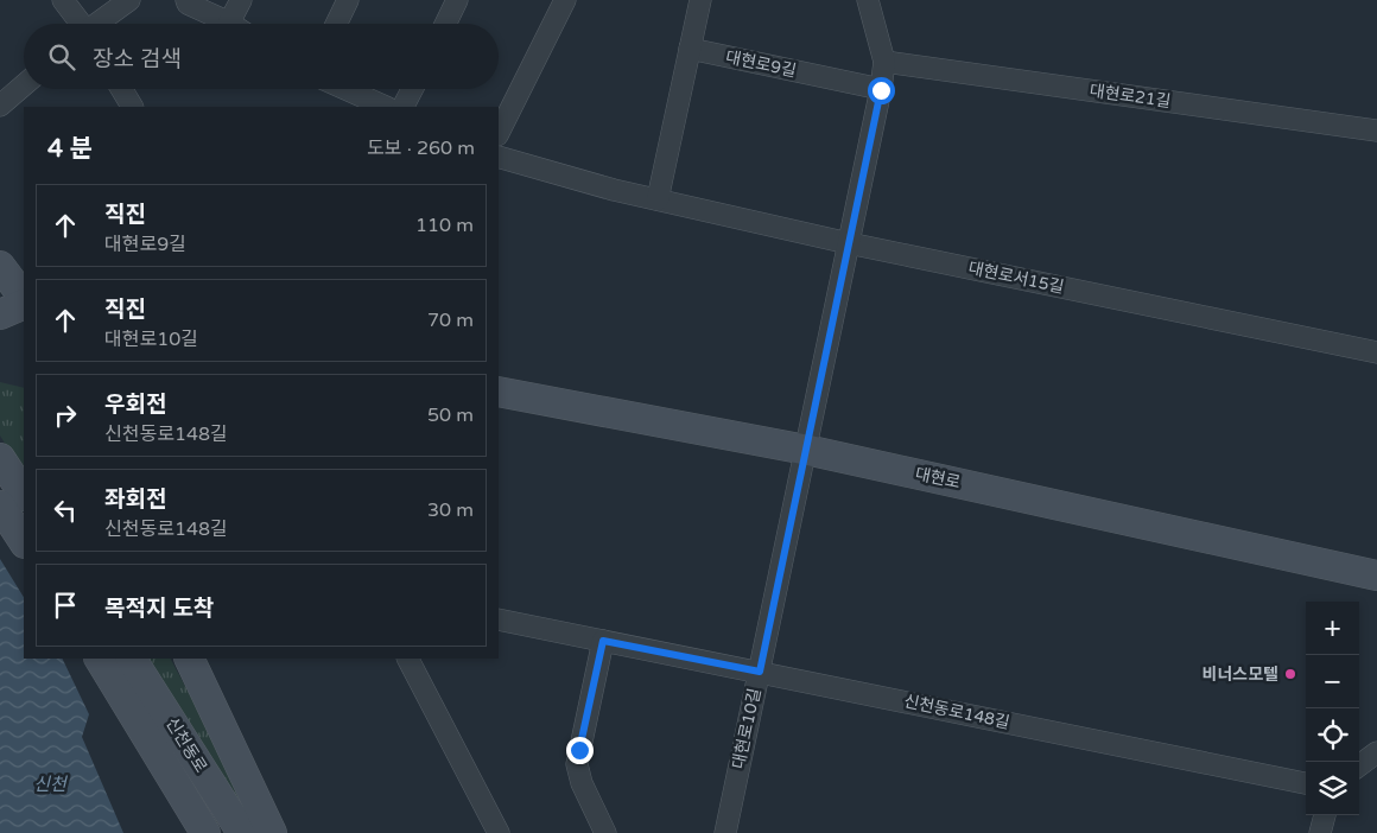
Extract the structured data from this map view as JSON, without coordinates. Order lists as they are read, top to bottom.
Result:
{
  "streets": {
    "main road": ["대현로", "신천동로"],
    "street": [
      "대현로9길",
      "대현로21길",
      "대현로서15길",
      "신천동로148길",
      "대현로10길"
    ]
  },
  "crossings": [
    ["대현로", "대현로10길"],
    ["신천동로148길", "대현로10길"]
  ],
  "water": ["신천"],
  "places": ["비너스모텔"],
  "page": {
    "search": "장소 검색",
    "heading": ["4 분", "도보 · 260 m"],
    "list": [
      ["직진", "대현로9길", "110 m"],
      ["직진", "대현로10길", "70 m"],
      ["우회전", "신천동로148길", "50 m"],
      ["좌회전", "신천동로148길", "30 m"],
      "목적지 도착"
    ],
    "map_buttons": ["+", "−"]
  }
}
